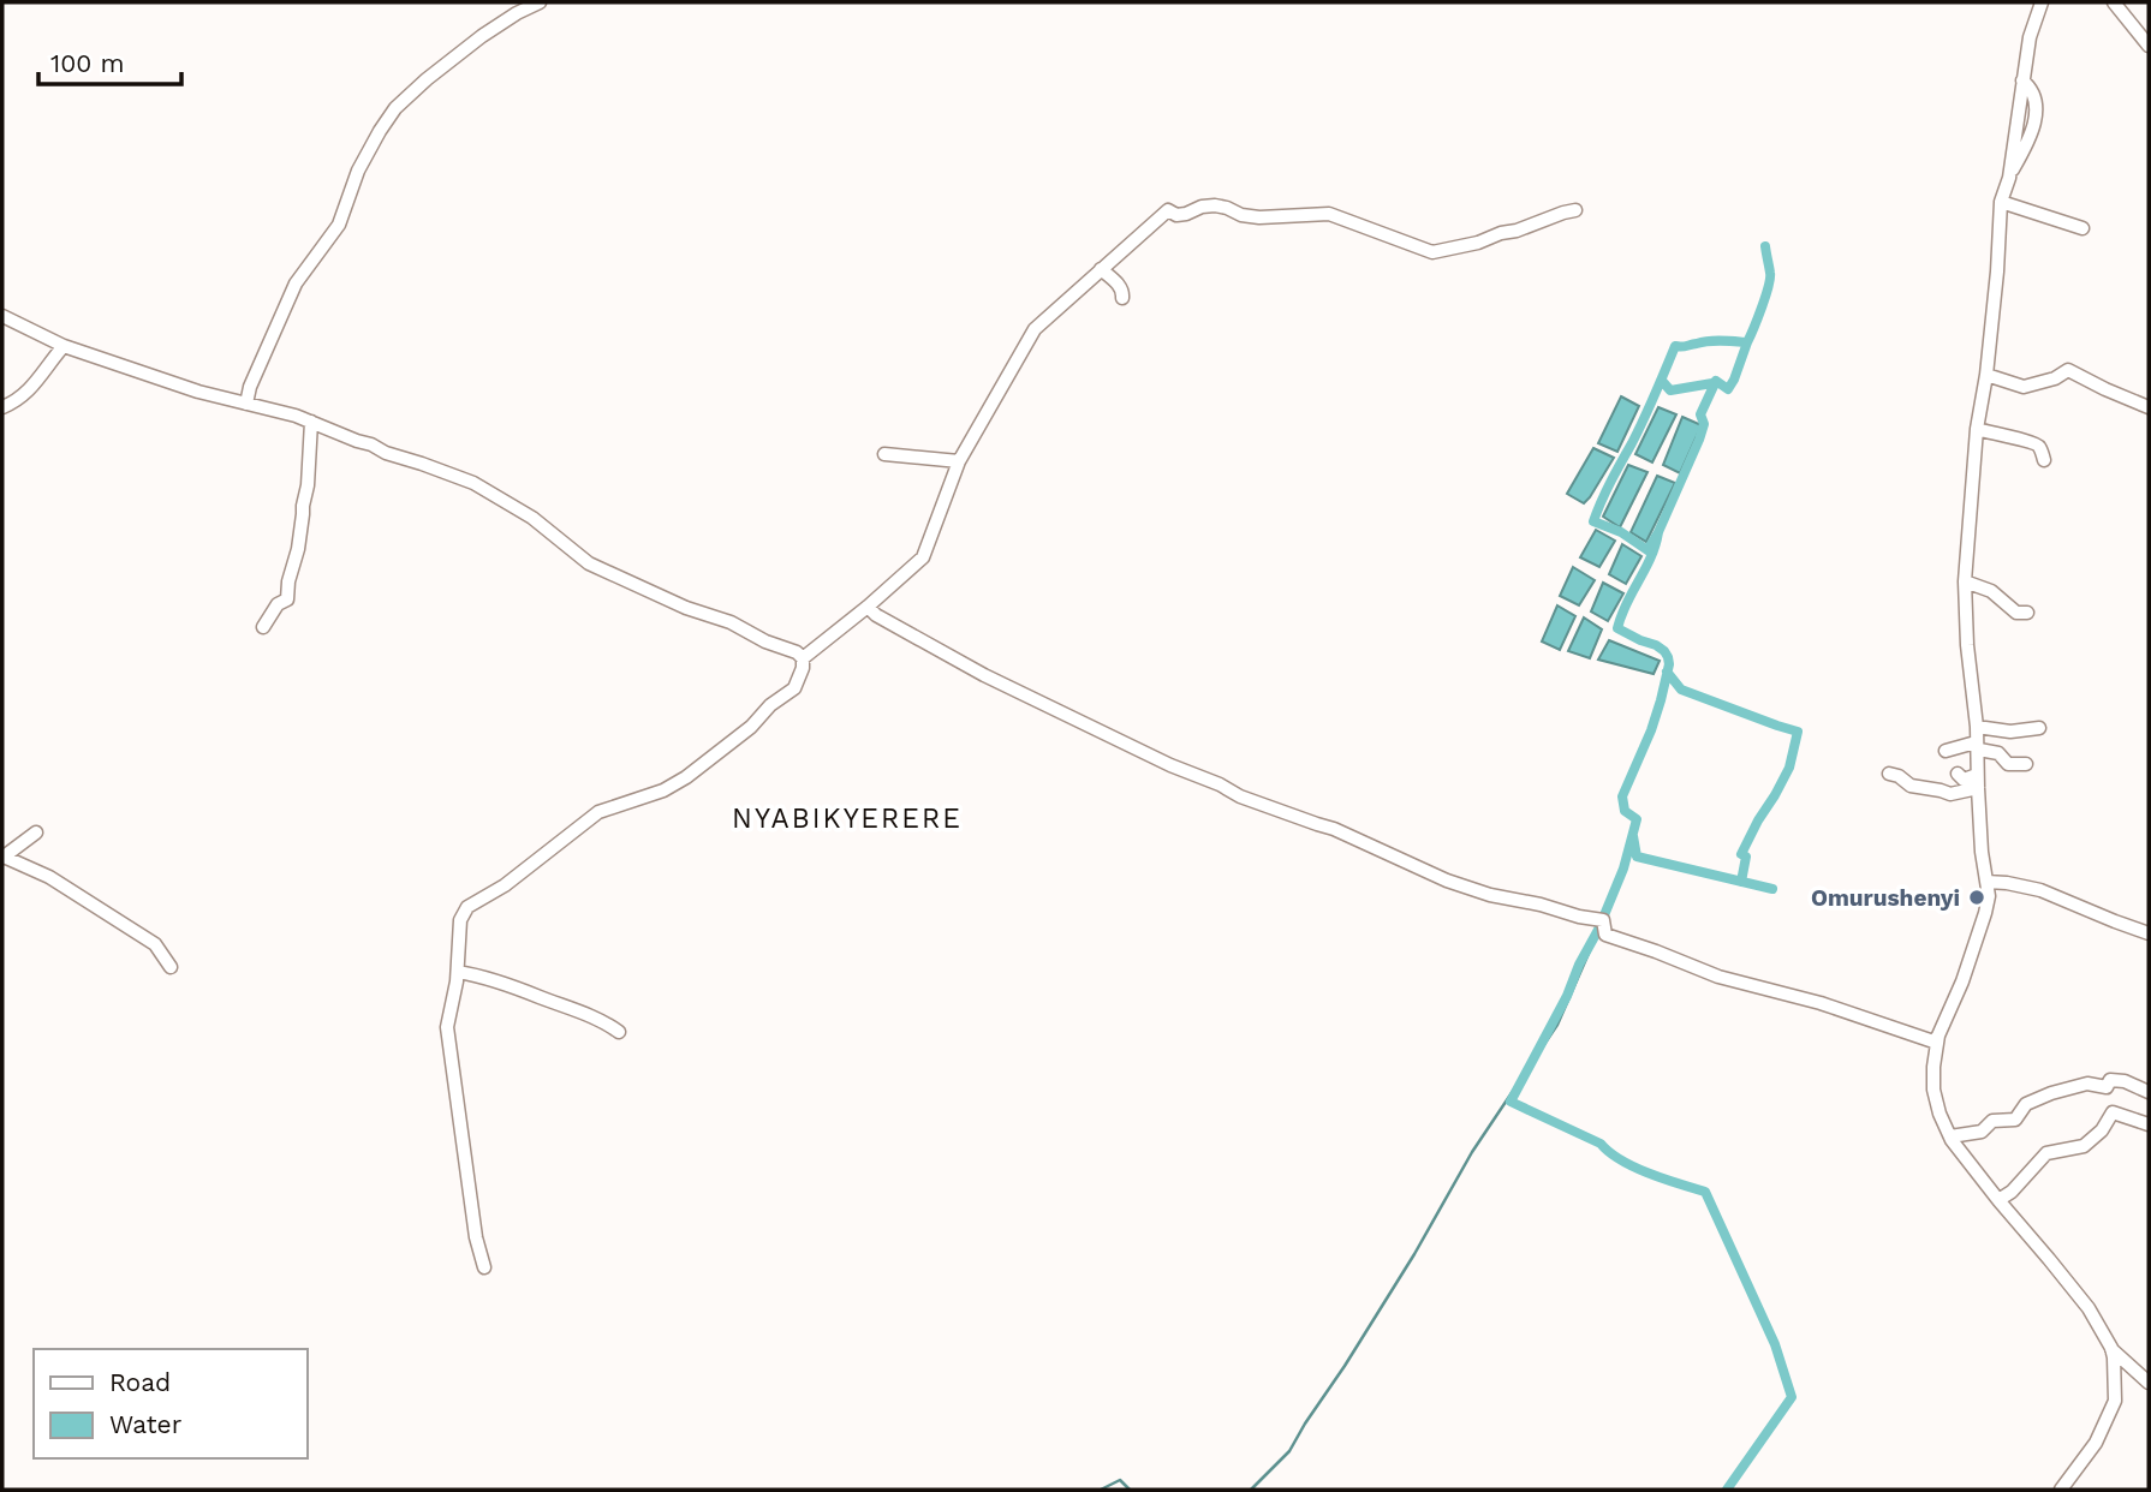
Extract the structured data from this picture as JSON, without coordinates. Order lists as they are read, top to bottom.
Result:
{
  "districts": ["NYABIKYERERE"],
  "places": ["Omurushenyi"],
  "legend": ["Road", "Water"],
  "scale_bar": "100 m"
}
